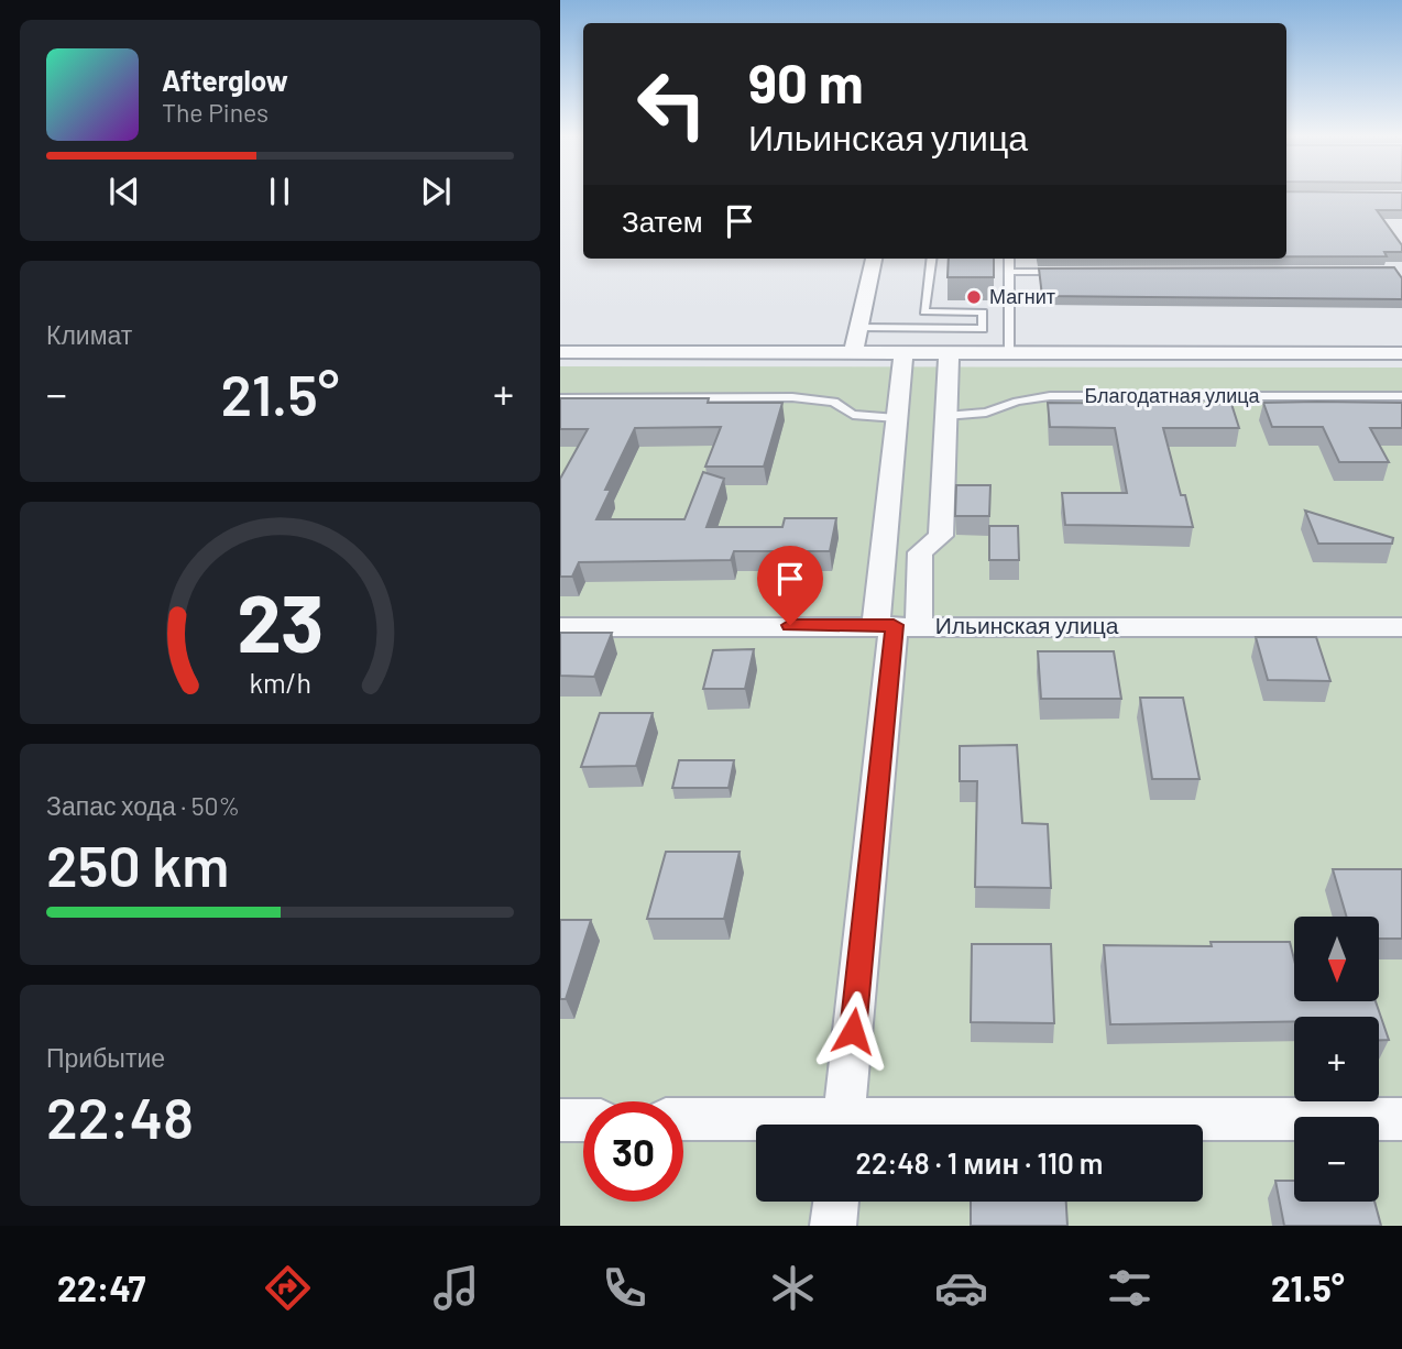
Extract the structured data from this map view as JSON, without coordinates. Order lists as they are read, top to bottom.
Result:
{
  "streets": {
    "street": ["Ильинская улица"],
    "lane": ["Благодатная улица"]
  },
  "places": ["Магнит"],
  "north": "bottom",
  "page": {
    "turn": ["90 m", "Ильинская улица"],
    "song": ["Afterglow", "The Pines"],
    "then": "Затем",
    "tile": [
      "Климат",
      ["Запас хода · 50%", "250 km"],
      ["Прибытие", "22:48"]
    ],
    "heat": ["−", "21.5°", "+"],
    "map_buttons": ["+", "−"],
    "limit": "30",
    "trip": "22:48 · 1 мин · 110 m",
    "tabs": ["22:47", "21.5°"],
    "gauge": ["23", "km/h"]
  }
}
